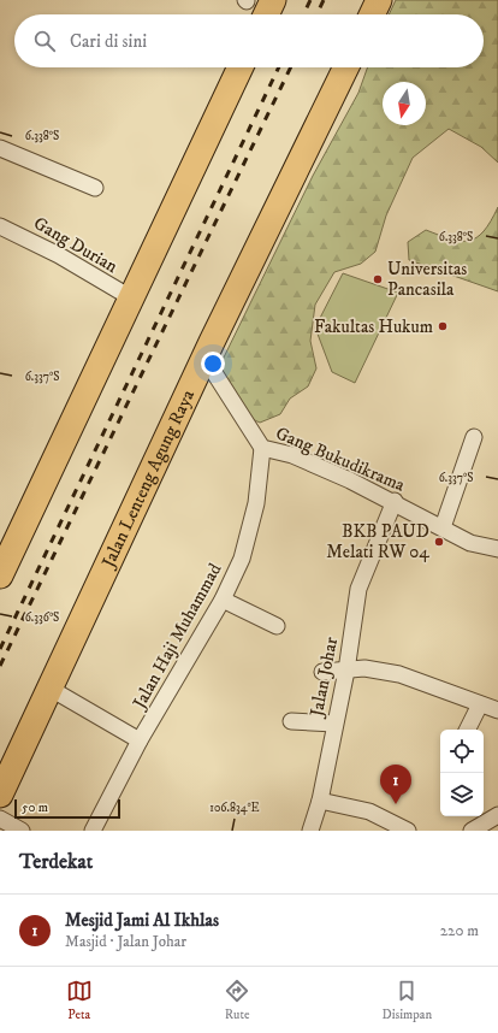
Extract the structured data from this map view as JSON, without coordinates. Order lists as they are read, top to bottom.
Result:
{
  "streets": {
    "main road": ["Jalan Lenteng Agung Raya"],
    "street": [
      "Gang Durian",
      "Gang Bukudikrama",
      "Jalan Haji Muhammad",
      "Jalan Johar"
    ]
  },
  "crossings": [
    ["Gang Bukudikrama", "Jalan Lenteng Agung Raya"],
    ["Gang Bukudikrama", "Jalan Haji Muhammad"],
    ["Gang Bukudikrama", "Jalan Johar"]
  ],
  "places": ["Universitas Pancasila", "Fakultas Hukum", "BKB PAUD Melati RW 04"],
  "scale_bar": "50 m",
  "north": "bottom",
  "page": {
    "search": "Cari di sini",
    "pins": "1",
    "scale": "50 m",
    "heading": "Terdekat",
    "list": [
      {
        "mark": "1",
        "name": "Mesjid Jami Al Ikhlas",
        "note": "Masjid · Jalan Johar",
        "value": "220 m"
      }
    ],
    "nav": ["Peta", "Rute", "Disimpan"]
  },
  "coordinates": [
    "6.338°S",
    "6.337°S",
    "6.336°S",
    "106.834°E"
  ]
}
